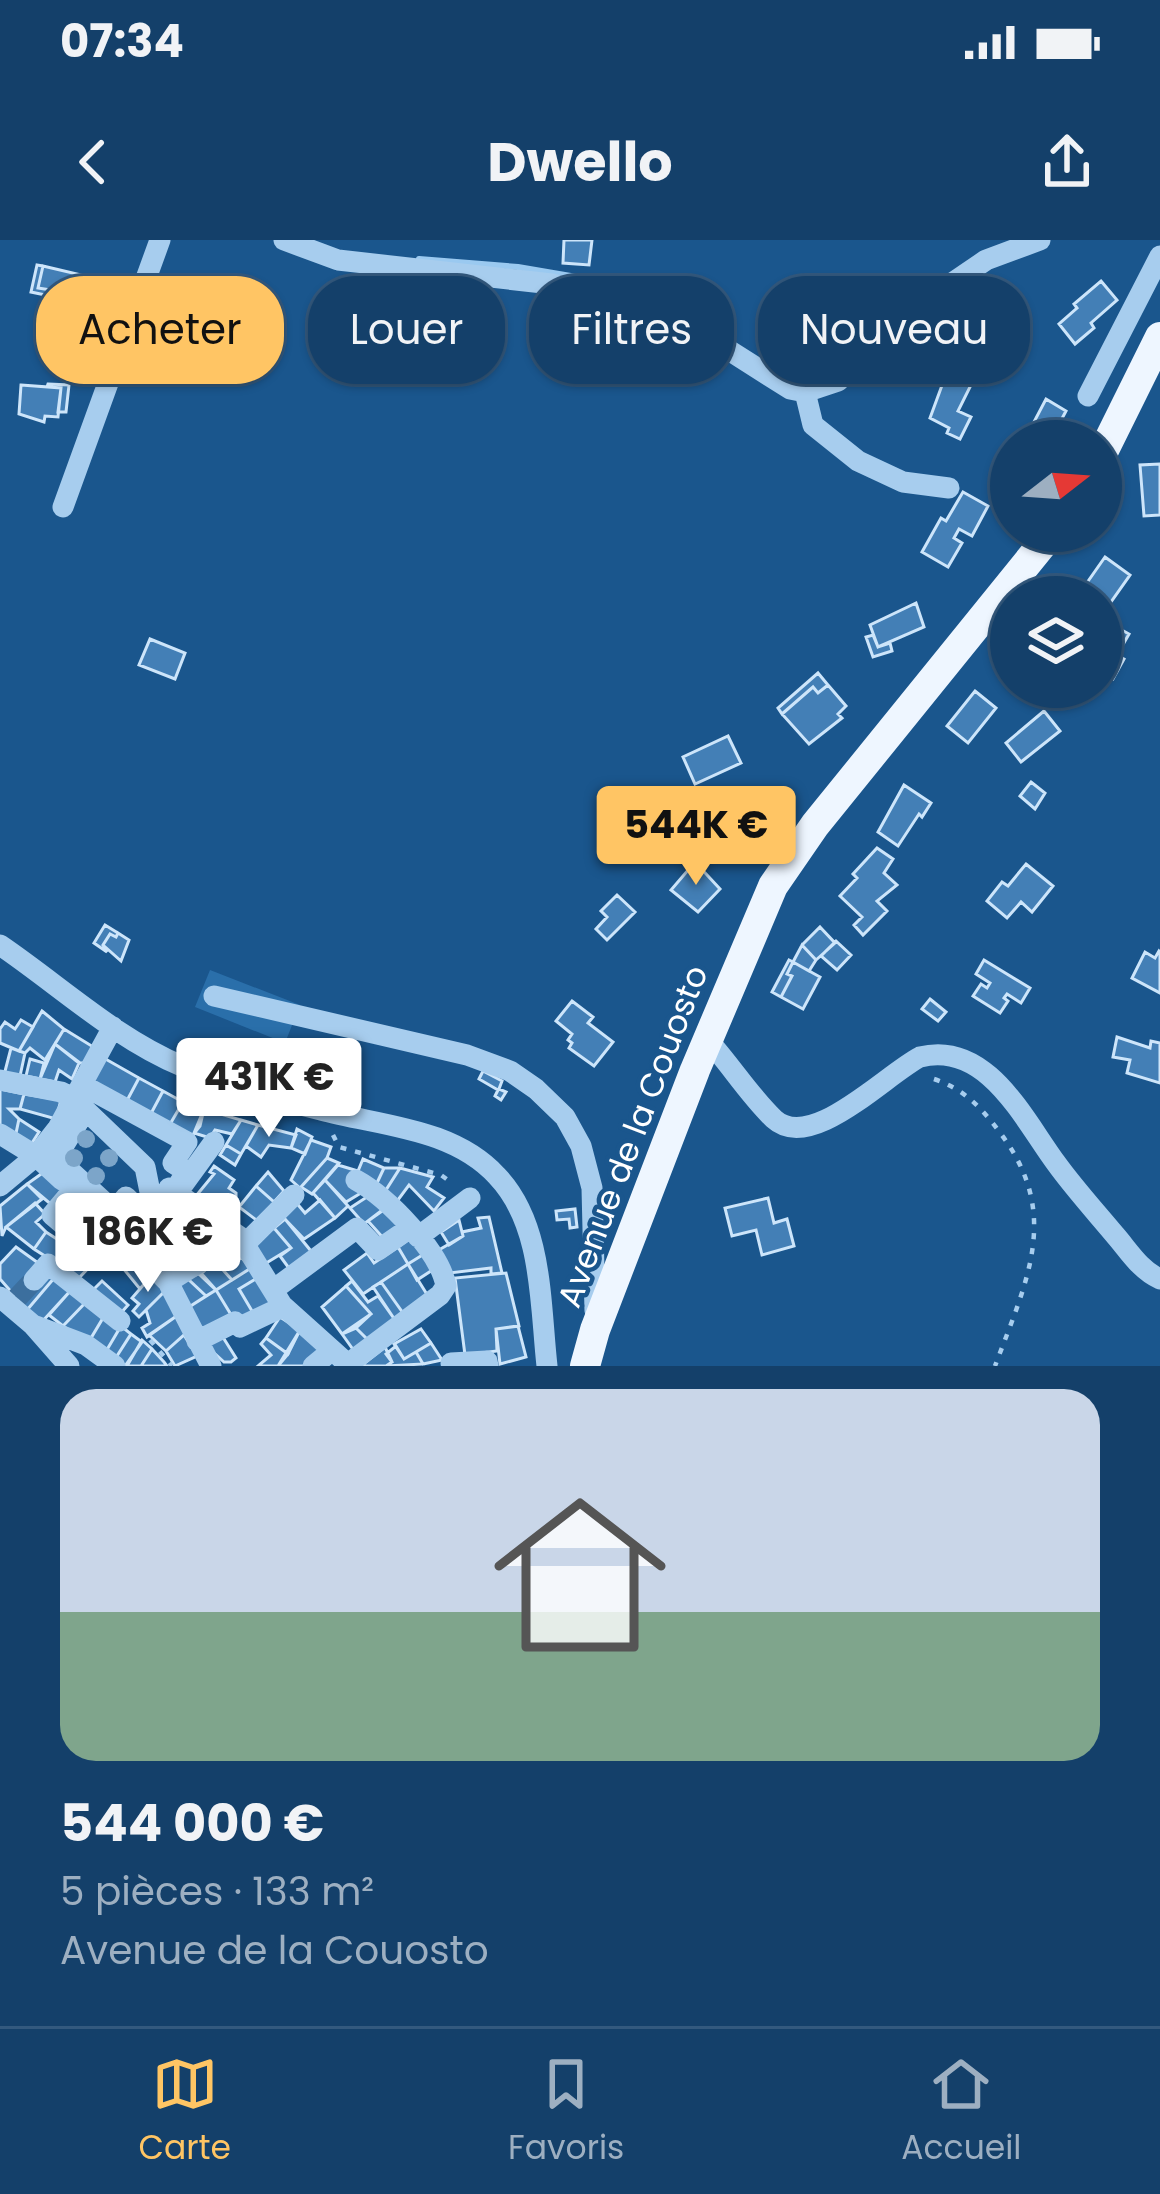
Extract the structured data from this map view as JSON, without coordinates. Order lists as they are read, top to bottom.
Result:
{
  "streets": {
    "main road": ["Avenue de la Couosto"]
  },
  "north": "right",
  "page": {
    "status": "07:34",
    "header": "Dwello",
    "chip": [
      "Acheter",
      "Louer",
      "Filtres",
      "Nouveau"
    ],
    "price": ["544K €", "431K €", "186K €"],
    "list": [
      {
        "name": "544 000 €",
        "note": "5 pièces · 133 m² · Avenue de la Couosto"
      }
    ],
    "tabs": ["Carte", "Favoris", "Accueil"]
  }
}
